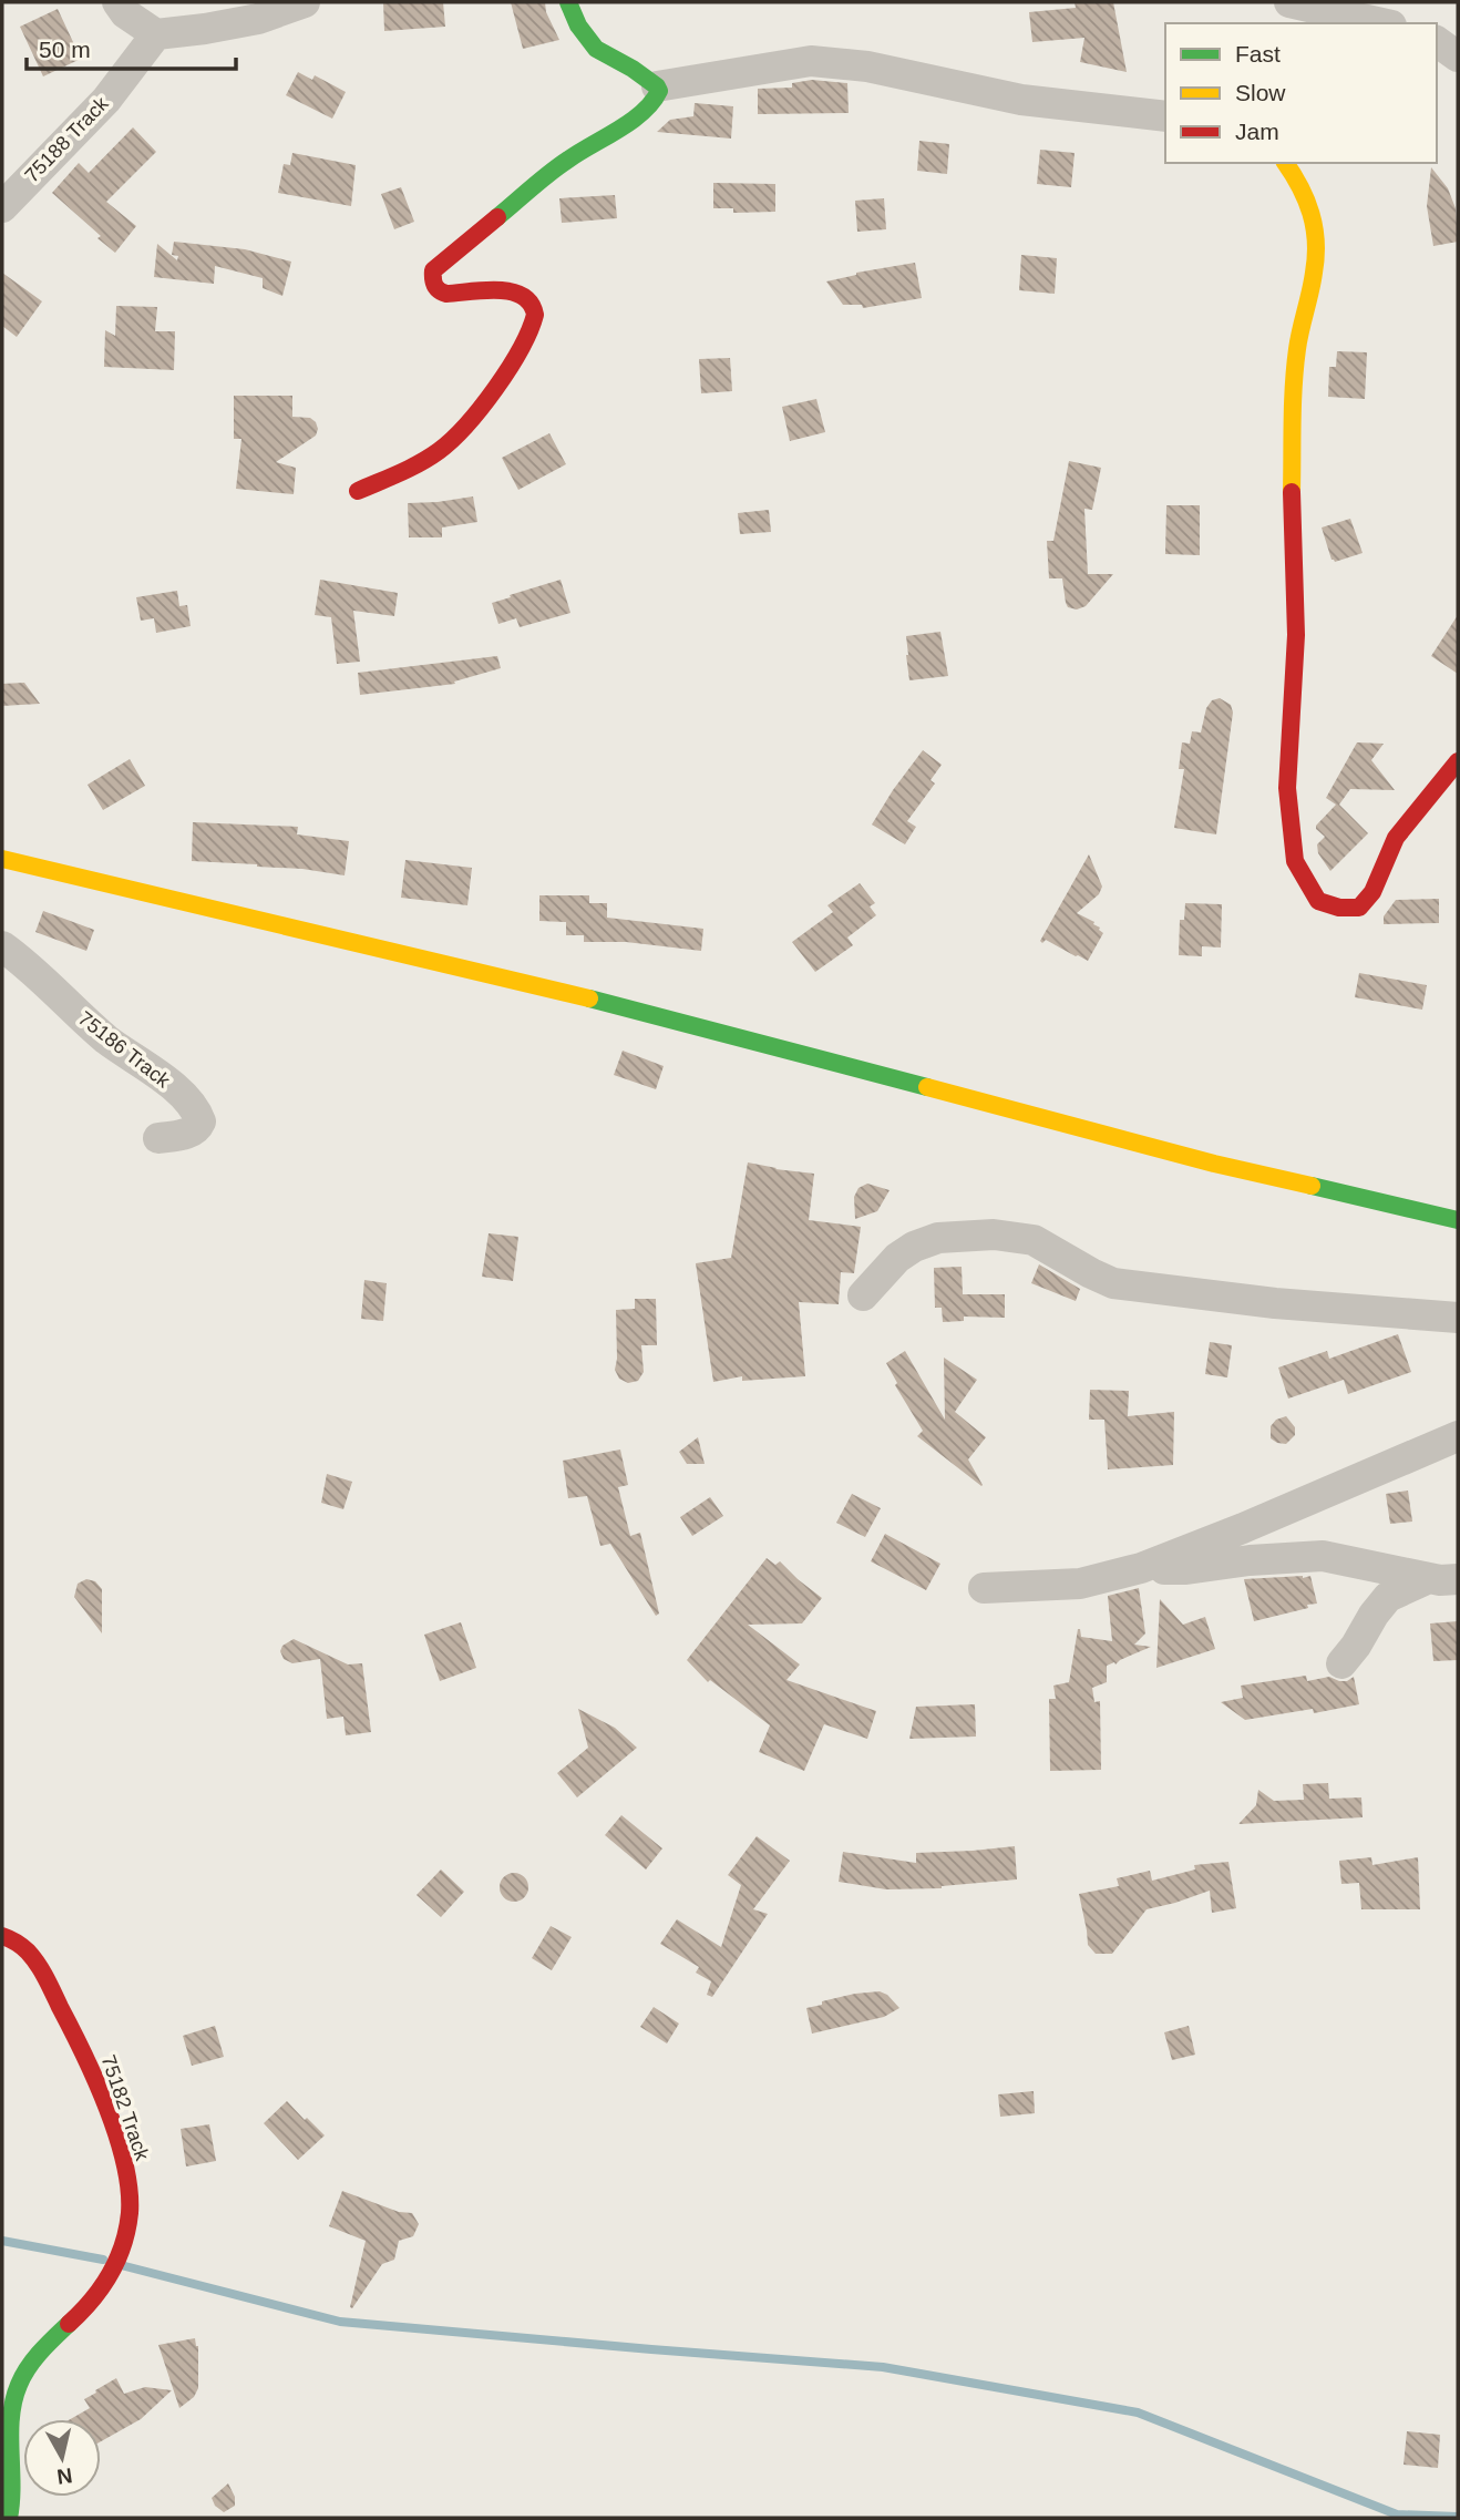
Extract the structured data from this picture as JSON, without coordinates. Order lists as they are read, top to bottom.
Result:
{
  "streets": {
    "street": ["75188 Track", "75186 Track", "75182 Track"]
  },
  "legend": ["Fast", "Slow", "Jam"],
  "scale_bar": "50 m",
  "north": "bottom"
}
